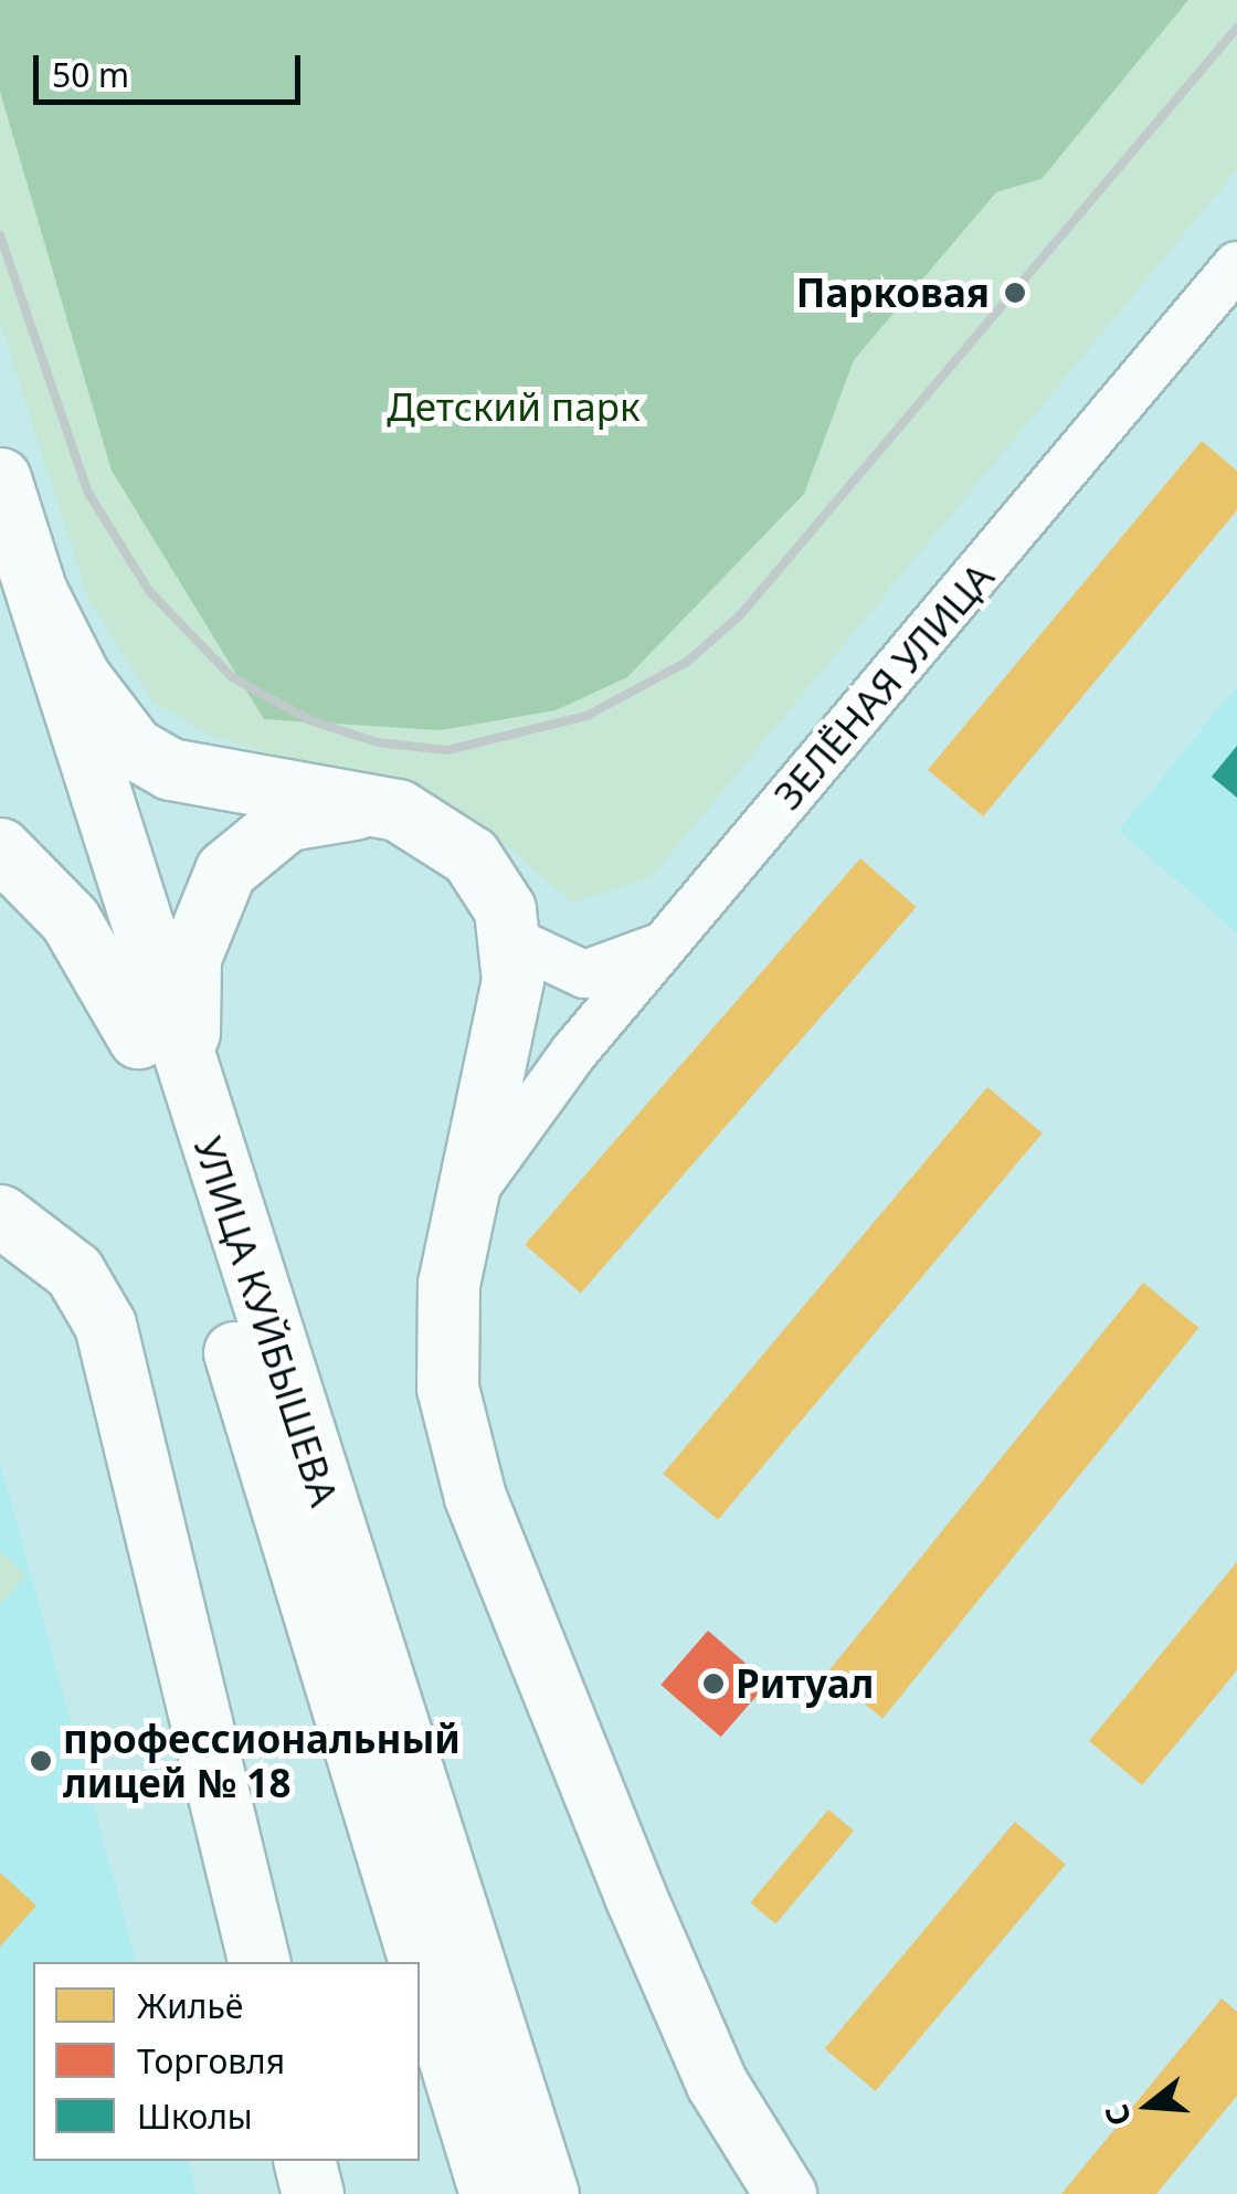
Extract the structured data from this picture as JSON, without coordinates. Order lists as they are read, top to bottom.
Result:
{
  "streets": {
    "main road": ["УЛИЦА КУЙБЫШЕВА"],
    "street": ["ЗЕЛЁНАЯ УЛИЦА"]
  },
  "parks": ["Детский парк"],
  "places": ["Парковая", "Ритуал", "профессиональный лицей № 18"],
  "legend": ["Жильё", "Торговля", "Школы"],
  "scale_bar": "50 m",
  "north": "left"
}
